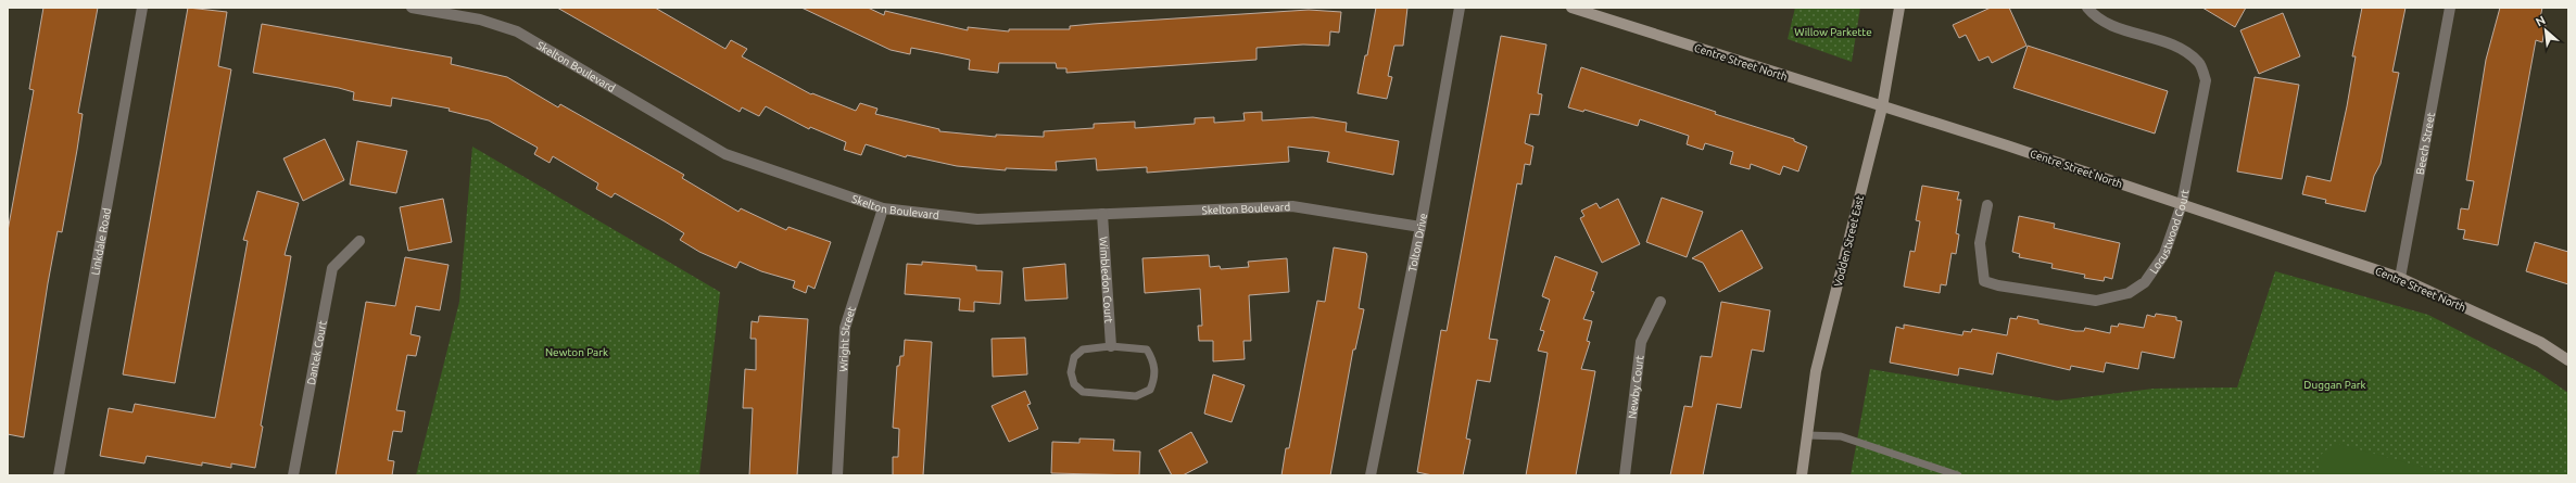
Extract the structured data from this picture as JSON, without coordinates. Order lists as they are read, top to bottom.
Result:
{
  "streets": {
    "street": [
      "Centre Street North",
      "Skelton Boulevard",
      "Beech Street",
      "Locustwood Court",
      "Linkdale Road",
      "Vodden Street East",
      "Tolton Drive",
      "Wimbledon Court",
      "Wright Street",
      "Dantek Court",
      "Newby Court"
    ]
  },
  "crossings": [
    ["Centre Street North", "Beech Street"],
    ["Centre Street North", "Locustwood Court"],
    ["Centre Street North", "Vodden Street East"],
    ["Skelton Boulevard", "Tolton Drive"],
    ["Skelton Boulevard", "Wimbledon Court"],
    ["Skelton Boulevard", "Wright Street"]
  ],
  "parks": ["Willow Parkette", "Newton Park", "Duggan Park"],
  "north": "top left"
}
